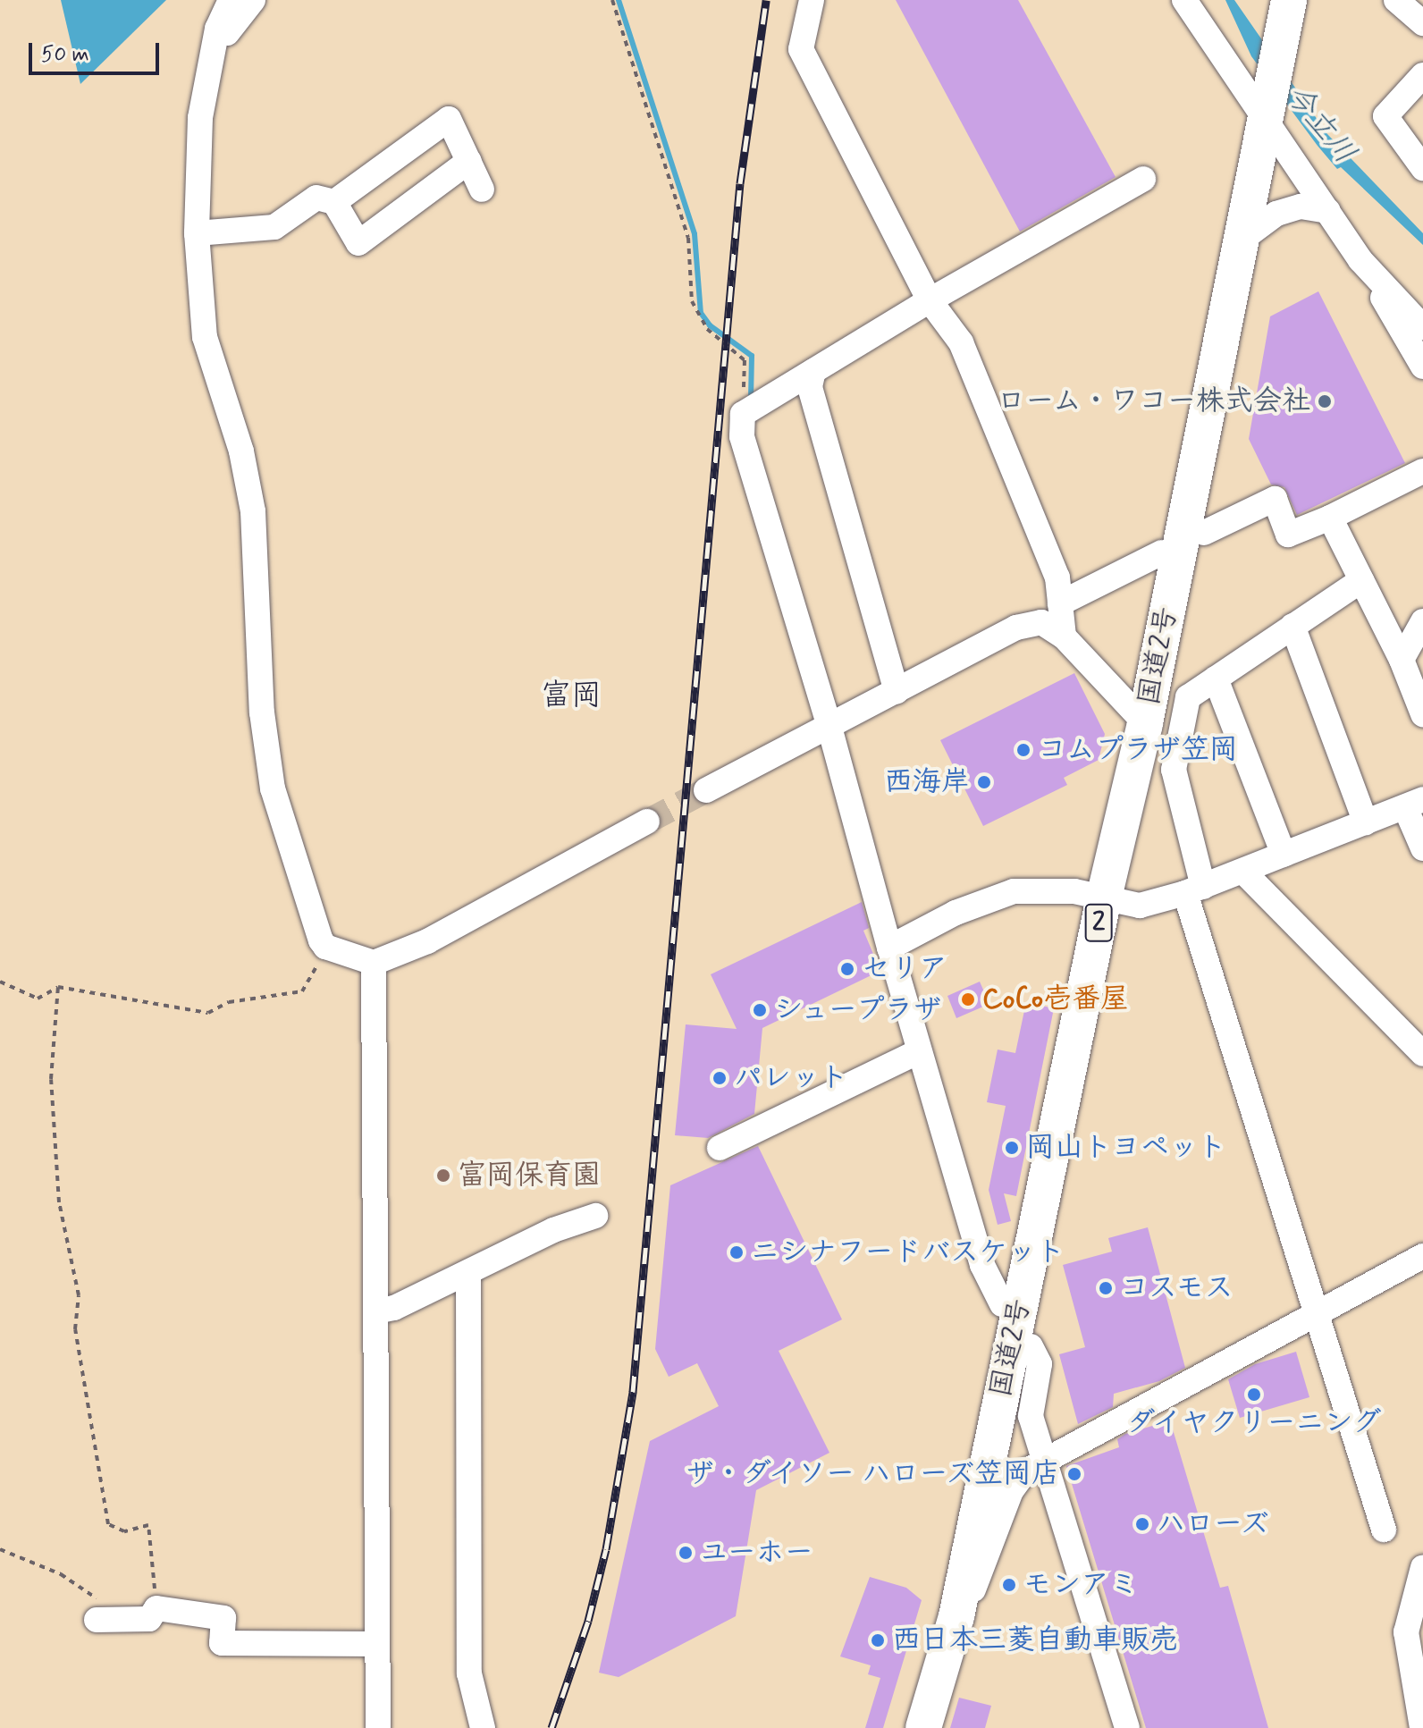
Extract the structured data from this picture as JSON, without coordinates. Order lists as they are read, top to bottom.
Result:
{
  "streets": {
    "highway": ["国道2号", "2"]
  },
  "districts": ["富岡"],
  "water": ["今立川"],
  "places": [
    "ローム・ワコー株式会社",
    "コムプラザ笠岡",
    "西海岸",
    "セリア",
    "CoCo壱番屋",
    "シュープラザ",
    "パレット",
    "岡山トヨペット",
    "富岡保育園",
    "ニシナフードバスケット",
    "コスモス",
    "ダイヤクリーニング",
    "ザ・ダイソー ハローズ笠岡店",
    "ハローズ",
    "ユーホー",
    "モンアミ",
    "西日本三菱自動車販売"
  ],
  "scale_bar": "50 m"
}
